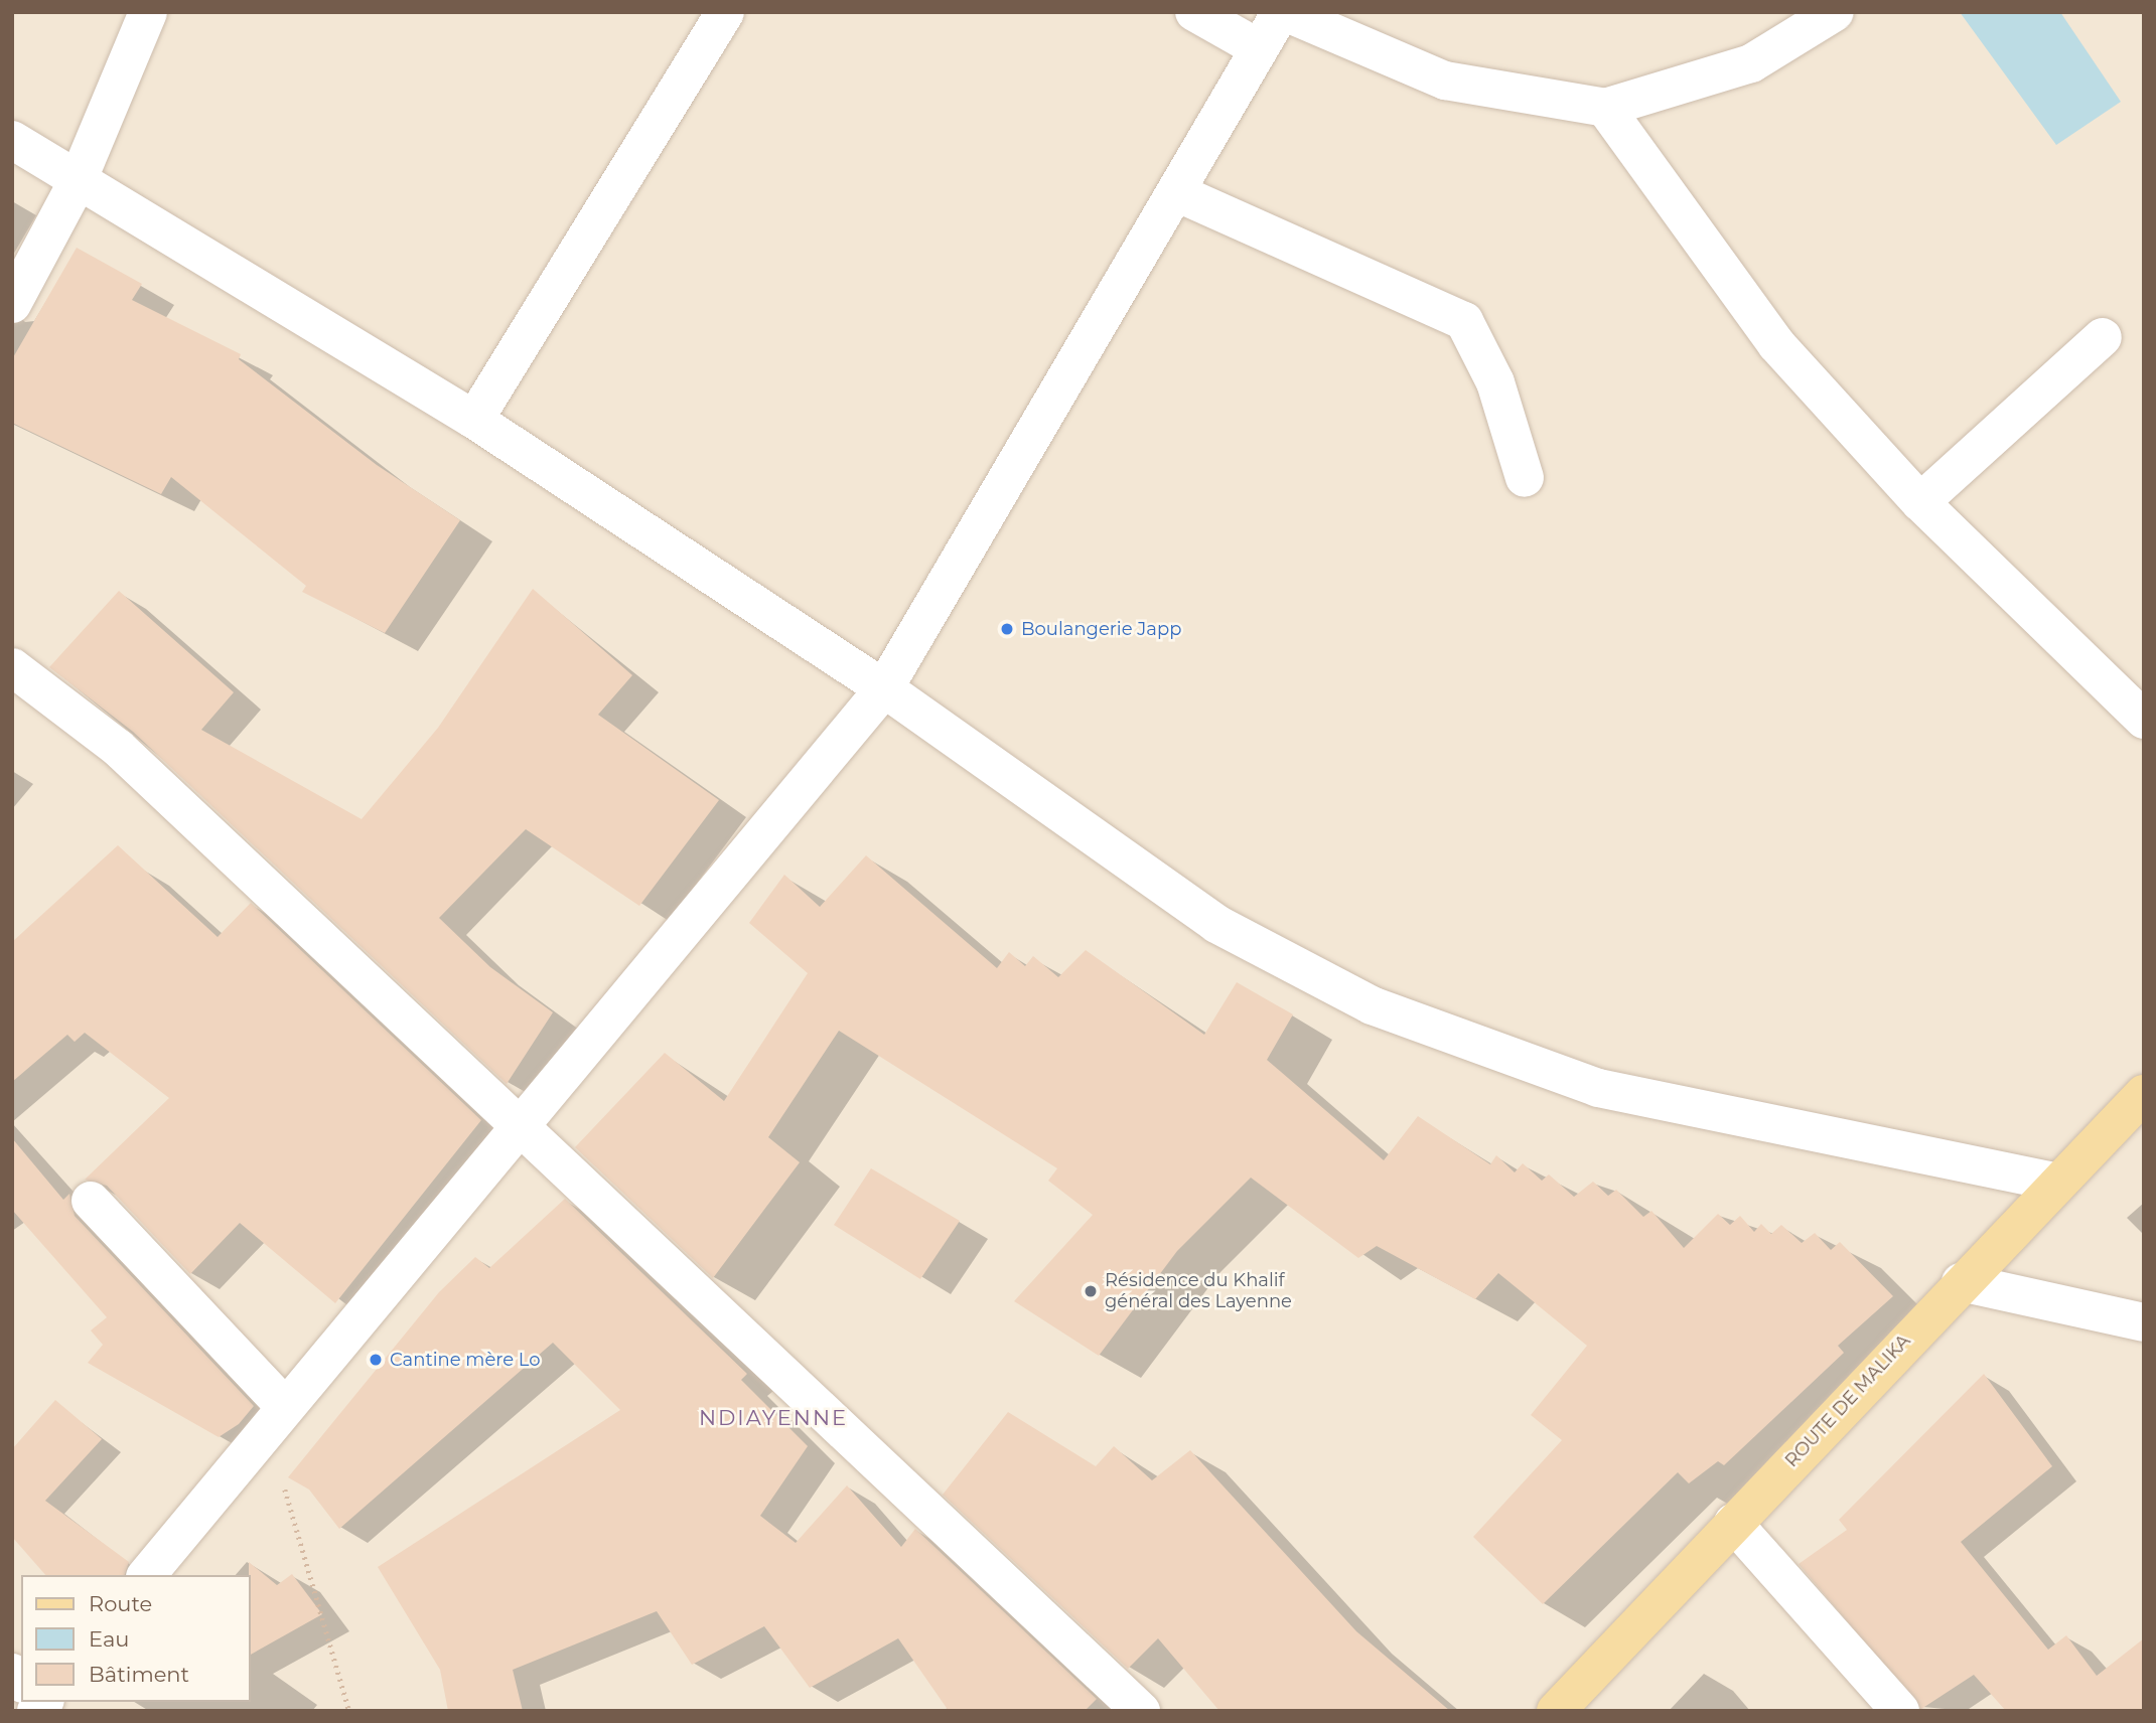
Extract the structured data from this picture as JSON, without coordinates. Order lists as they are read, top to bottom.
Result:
{
  "streets": {
    "main road": ["ROUTE DE MALIKA"]
  },
  "districts": ["NDIAYENNE"],
  "places": ["Boulangerie Japp", "Résidence du Khalif général des Layenne", "Cantine mère Lo"],
  "legend": ["Route", "Eau", "Bâtiment"]
}
